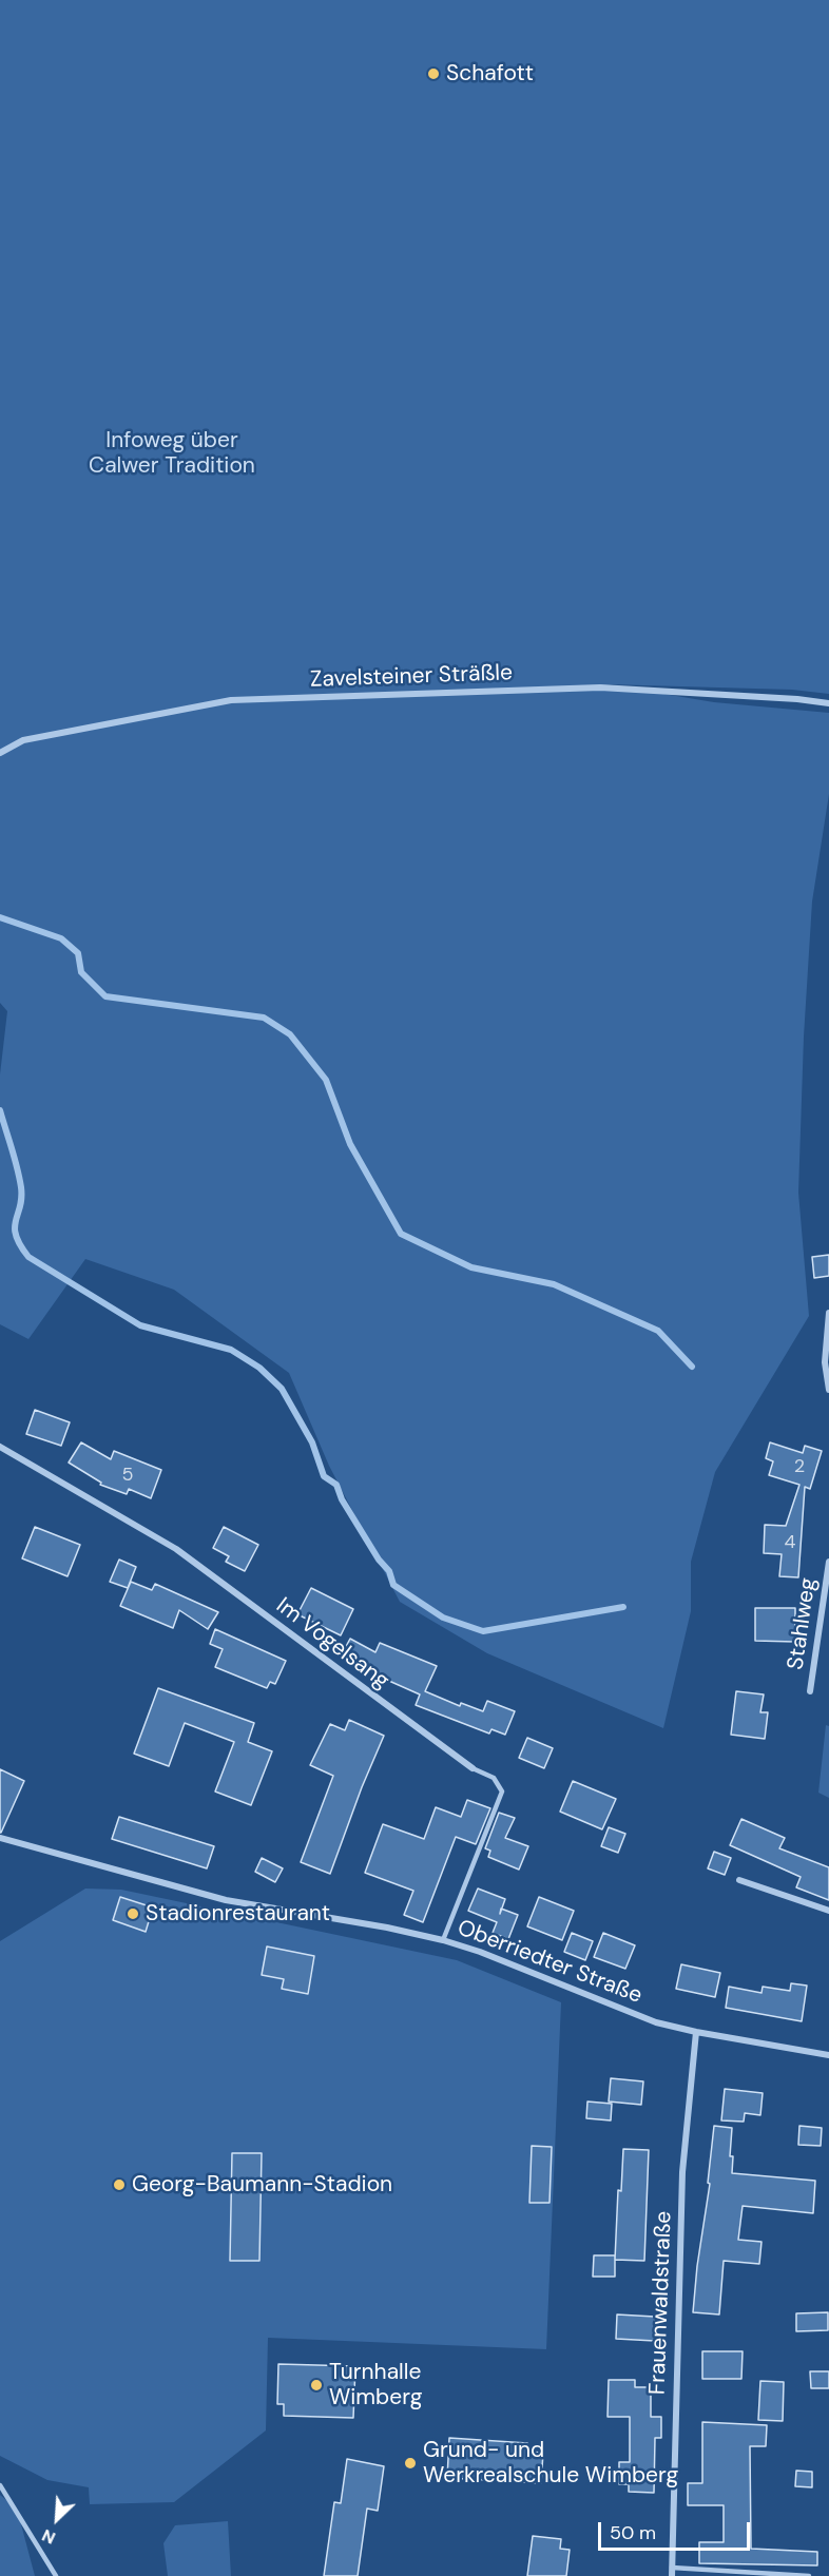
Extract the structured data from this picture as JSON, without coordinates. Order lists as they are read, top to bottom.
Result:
{
  "streets": {
    "street": [
      "Zavelsteiner Sträßle",
      "Stahlweg",
      "Im Vogelsang",
      "Oberriedter Straße",
      "Frauenwaldstraße"
    ]
  },
  "crossings": [
    ["Im Vogelsang", "Oberriedter Straße"],
    ["Oberriedter Straße", "Frauenwaldstraße"]
  ],
  "parks": ["Infoweg über Calwer Tradition"],
  "places": [
    "Schafott",
    "Stadionrestaurant",
    "Georg-Baumann-Stadion",
    "Turnhalle Wimberg",
    "Grund- und Werkrealschule Wimberg"
  ],
  "house_numbers": ["2", "5", "4"],
  "scale_bar": "50 m",
  "north": "bottom left"
}
